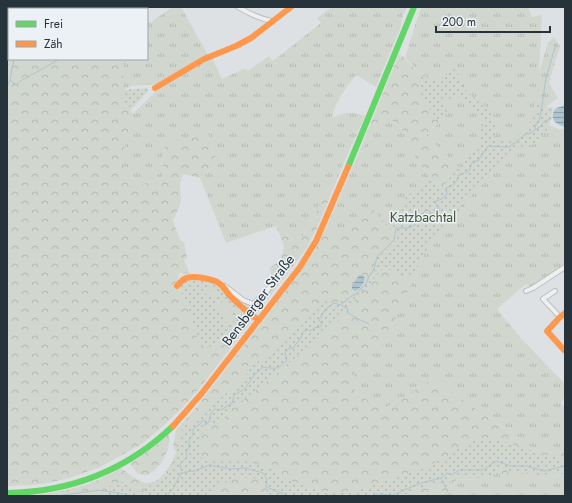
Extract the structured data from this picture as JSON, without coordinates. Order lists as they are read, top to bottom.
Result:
{
  "streets": {
    "main road": ["Bensberger Straße"]
  },
  "parks": ["Katzbachtal"],
  "legend": ["Frei", "Zäh"],
  "scale_bar": "200 m"
}
